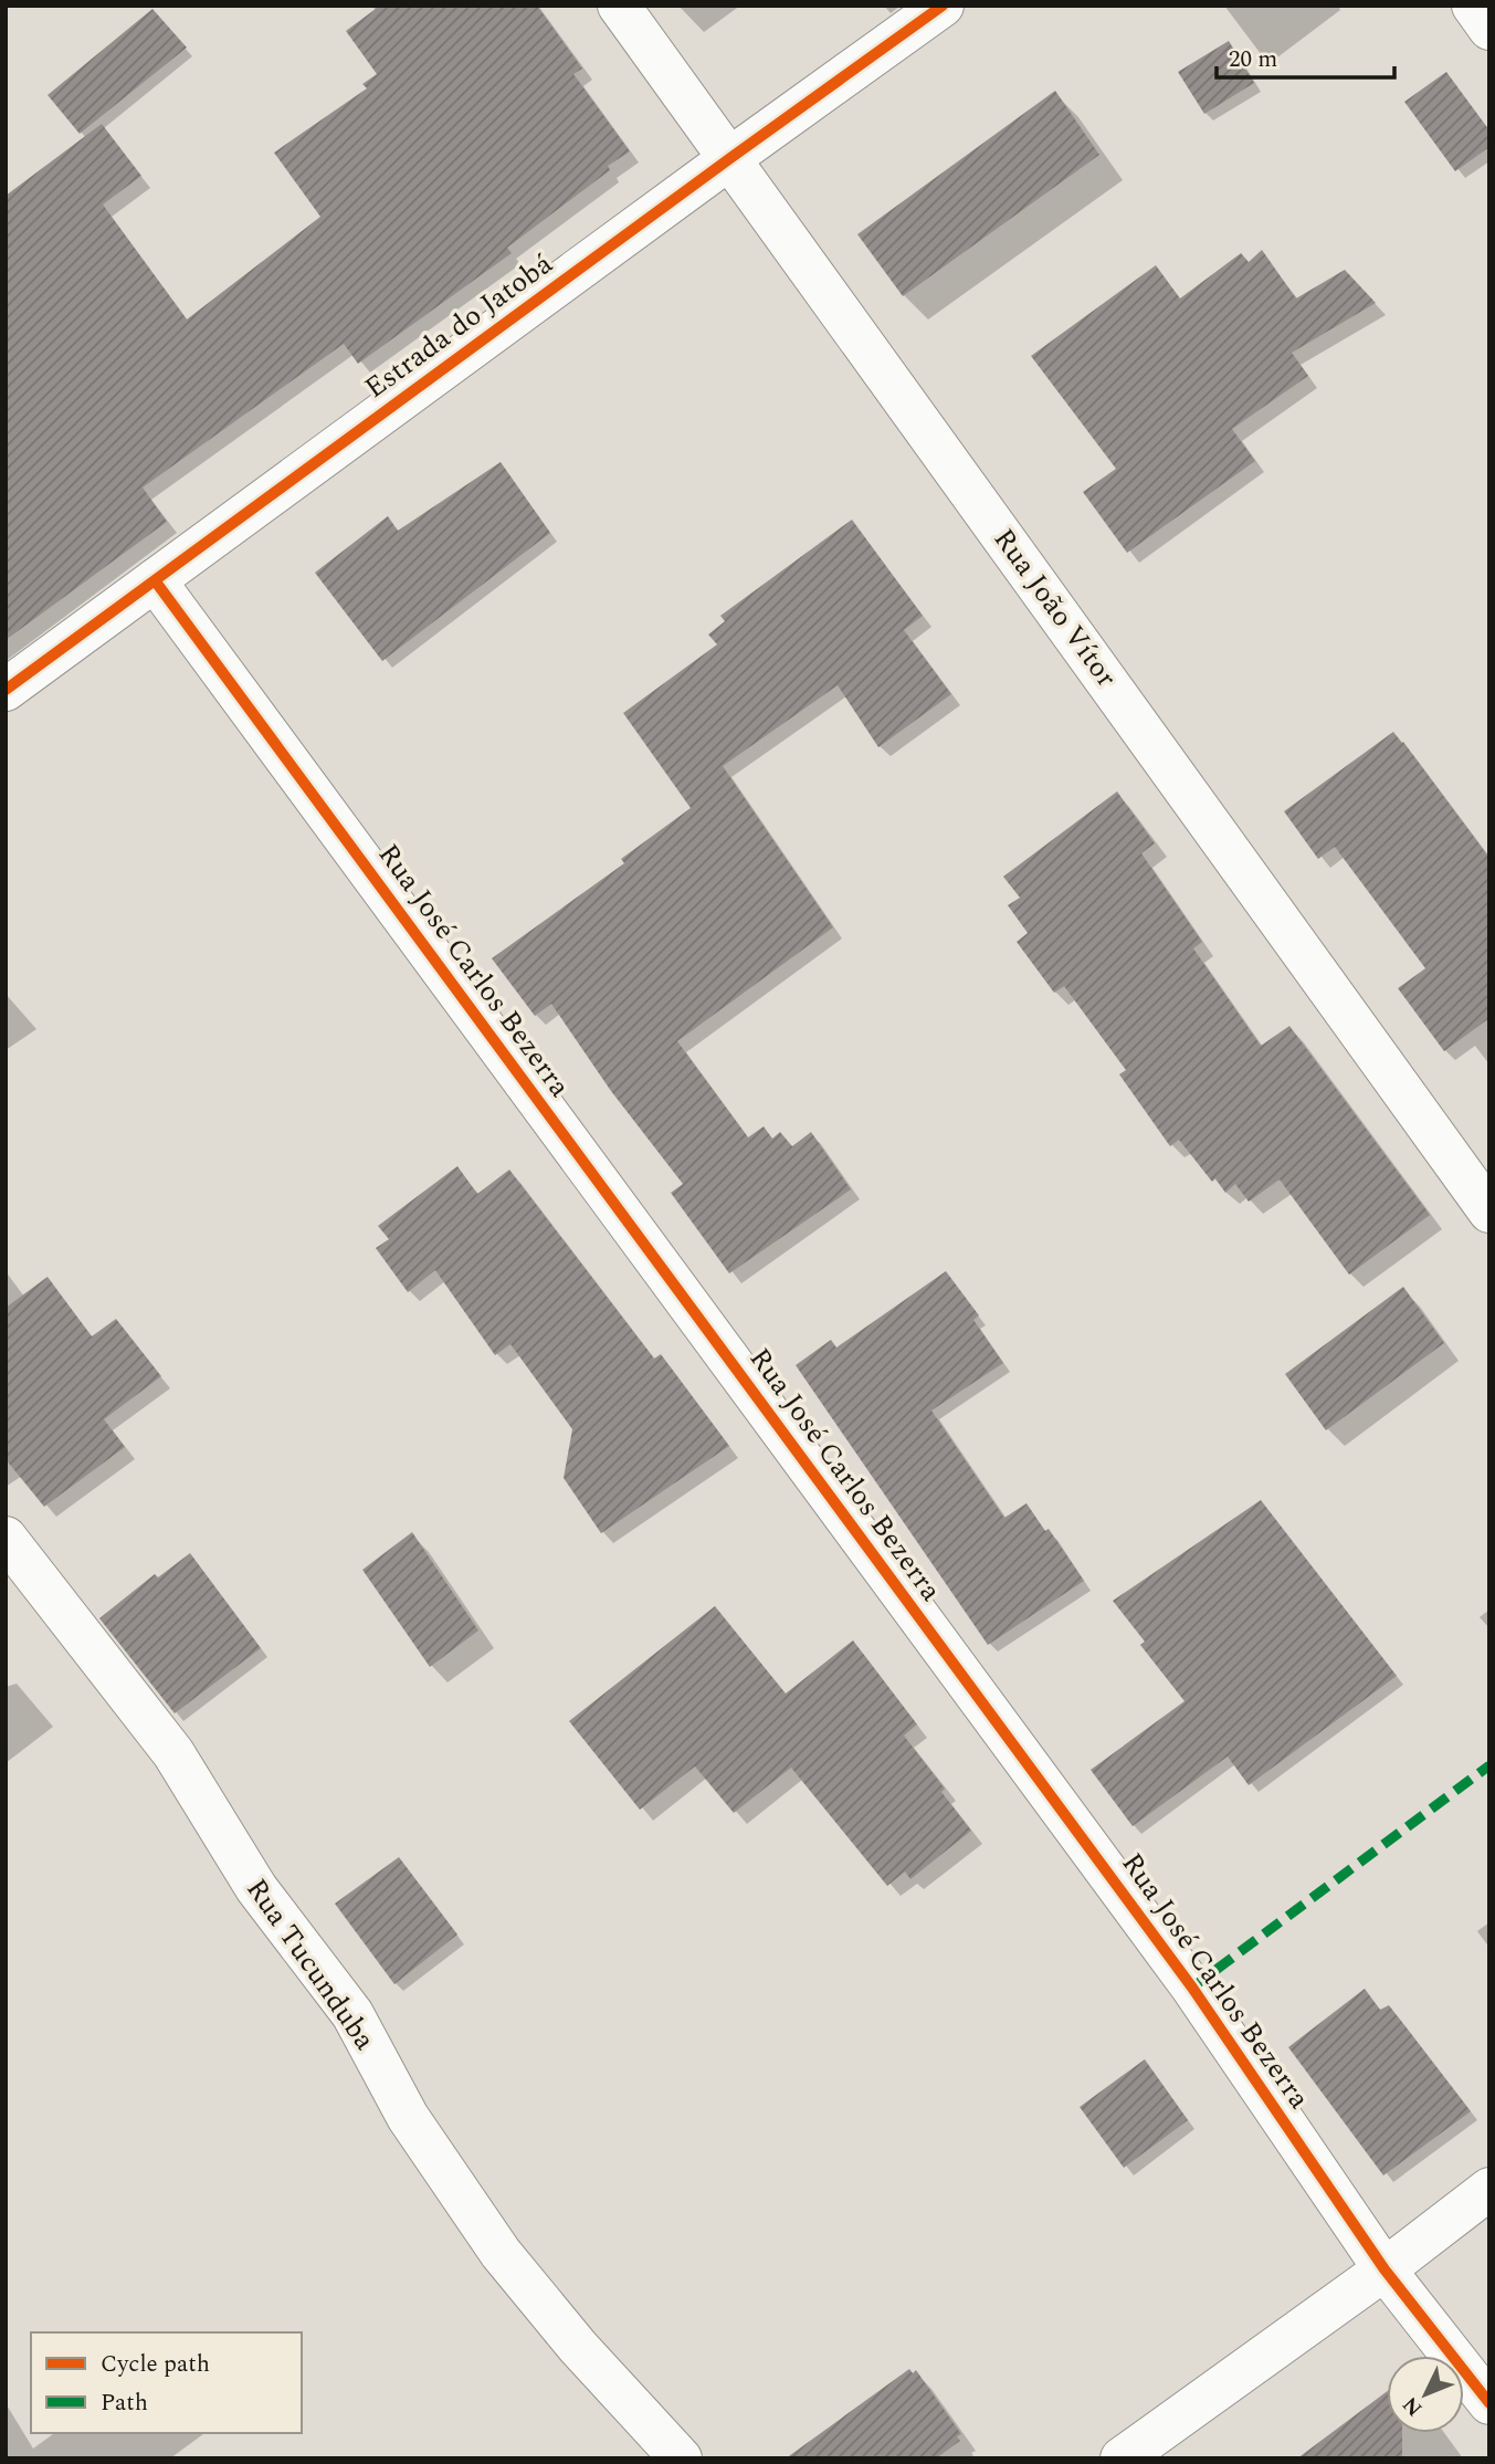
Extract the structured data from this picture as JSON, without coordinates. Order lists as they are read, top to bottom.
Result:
{
  "streets": {
    "street": [
      "Estrada do Jatobá",
      "Rua João Vítor",
      "Rua José Carlos Bezerra",
      "Rua Tucunduba"
    ]
  },
  "crossings": [
    ["Estrada do Jatobá", "Rua João Vítor"],
    ["Estrada do Jatobá", "Rua José Carlos Bezerra"]
  ],
  "legend": ["Cycle path", "Path"],
  "scale_bar": "20 m",
  "north": "bottom left"
}
